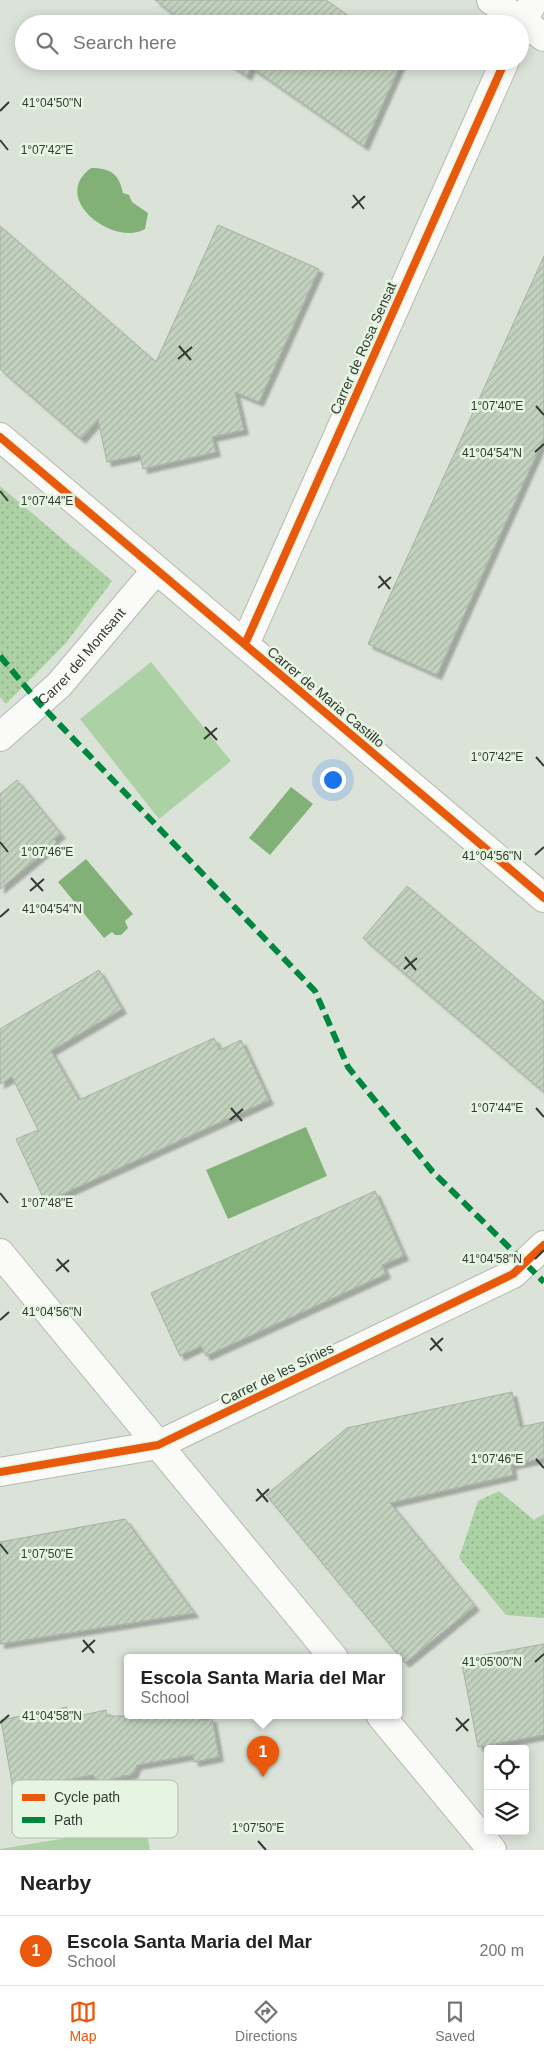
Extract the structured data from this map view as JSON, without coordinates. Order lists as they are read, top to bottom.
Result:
{
  "streets": {
    "street": [
      "Carrer de Rosa Sensat",
      "Carrer del Montsant",
      "Carrer de Maria Castillo",
      "Carrer de les Sínies"
    ]
  },
  "crossings": [
    ["Carrer de Rosa Sensat", "Carrer de Maria Castillo"],
    ["Carrer del Montsant", "Carrer de Maria Castillo"]
  ],
  "legend": ["Cycle path", "Path"],
  "page": {
    "search": "Search here",
    "popup": ["Escola Santa Maria del Mar", "School"],
    "pins": "1",
    "heading": "Nearby",
    "list": [
      {
        "mark": "1",
        "name": "Escola Santa Maria del Mar",
        "note": "School",
        "value": "200 m"
      }
    ],
    "nav": ["Map", "Directions", "Saved"]
  },
  "coordinates": [
    "41°04'50\"N",
    "1°07'42\"E",
    "1°07'40\"E",
    "41°04'54\"N",
    "1°07'44\"E",
    "1°07'46\"E",
    "41°04'56\"N",
    "1°07'48\"E",
    "41°04'58\"N",
    "1°07'50\"E",
    "41°05'00\"N"
  ]
}
